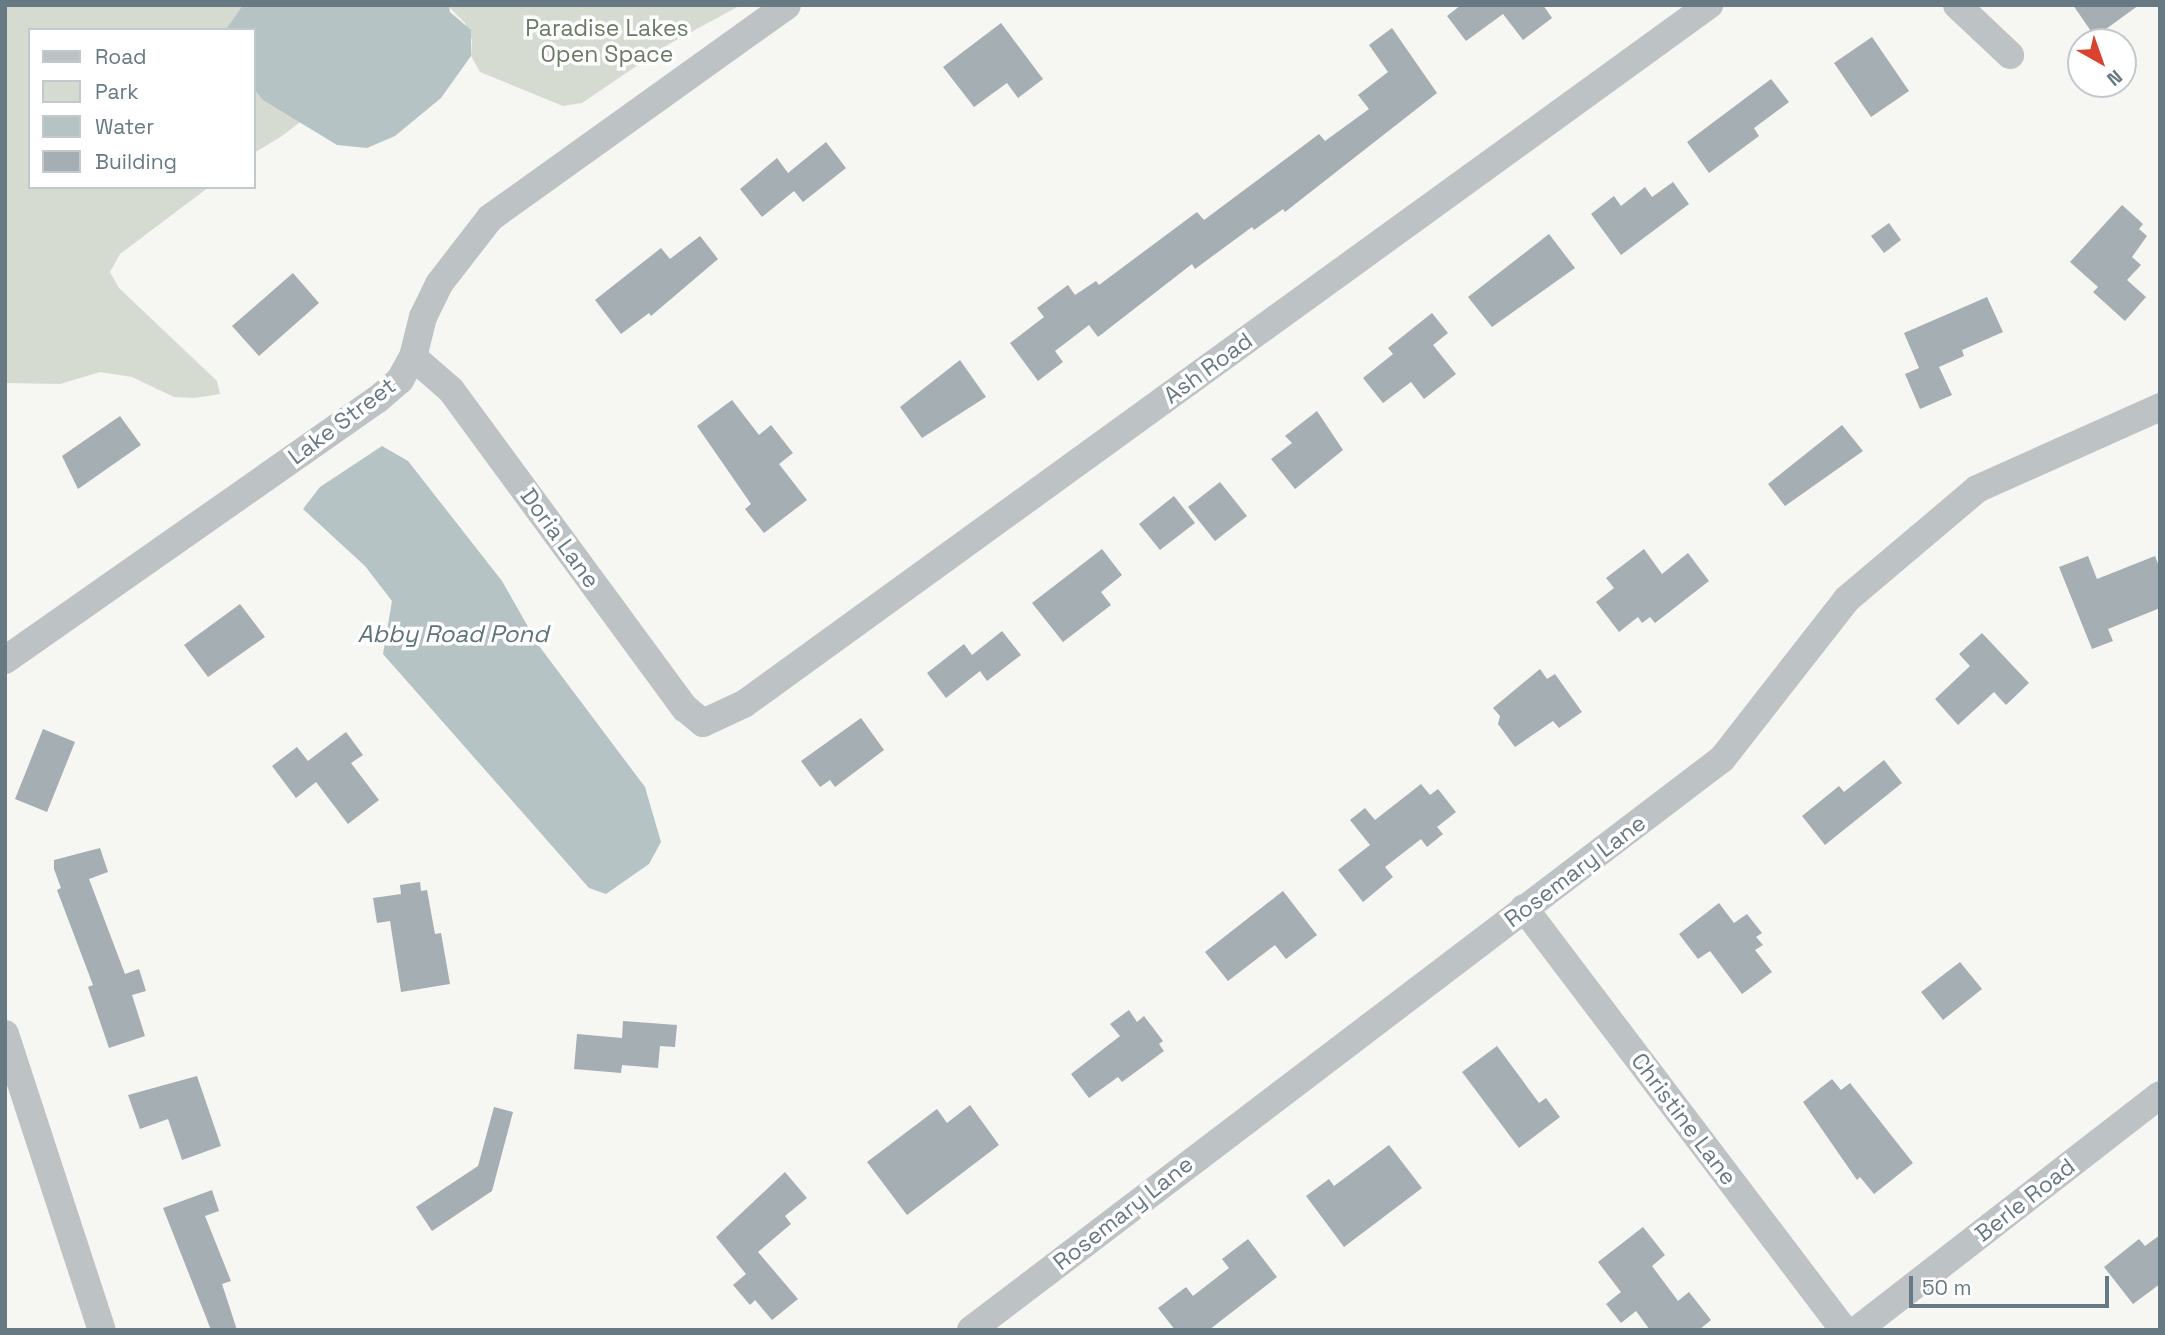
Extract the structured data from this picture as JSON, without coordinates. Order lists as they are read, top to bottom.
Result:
{
  "streets": {
    "street": [
      "Ash Road",
      "Lake Street",
      "Doria Lane",
      "Rosemary Lane",
      "Christine Lane",
      "Berle Road"
    ]
  },
  "crossings": [
    ["Ash Road", "Doria Lane"],
    ["Lake Street", "Doria Lane"],
    ["Rosemary Lane", "Christine Lane"]
  ],
  "water": ["Abby Road Pond"],
  "parks": ["Paradise Lakes Open Space"],
  "legend": [
    "Road",
    "Park",
    "Water",
    "Building"
  ],
  "scale_bar": "50 m",
  "north": "bottom right"
}
